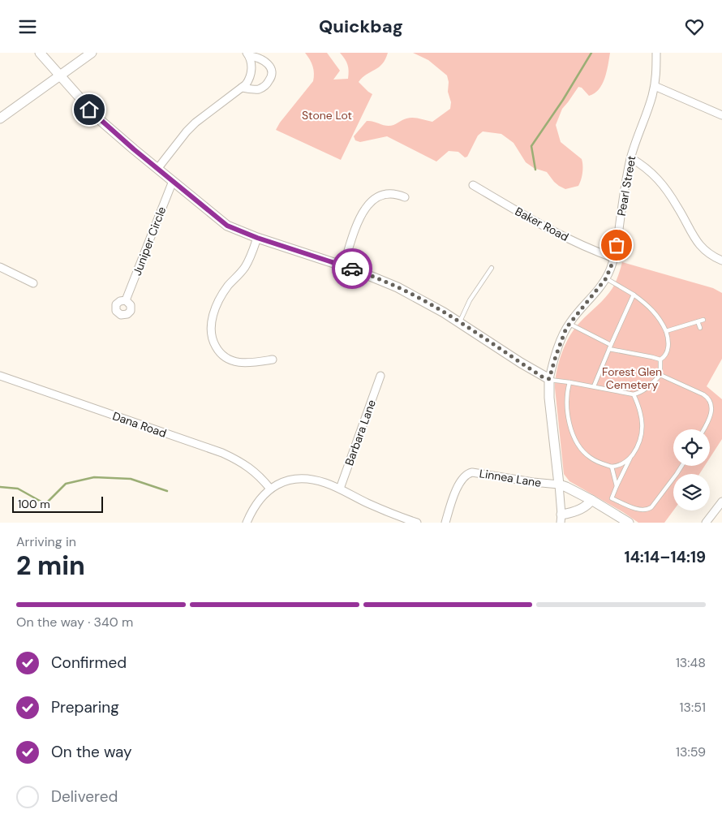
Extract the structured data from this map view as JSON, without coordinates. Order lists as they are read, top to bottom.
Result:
{
  "streets": {
    "street": [
      "Pearl Street",
      "Baker Road",
      "Juniper Circle",
      "Dana Road",
      "Barbara Lane",
      "Linnea Lane"
    ]
  },
  "crossings": [
    ["Pearl Street", "Baker Road"],
    ["Pearl Street", "Linnea Lane"]
  ],
  "parks": ["Stone Lot", "Forest Glen Cemetery"],
  "scale_bar": "100 m",
  "page": {
    "header": "Quickbag",
    "scale": "100 m",
    "heading": ["2 min", "Arriving in", "14:14–14:19"],
    "bar": "On the way · 340 m",
    "list": [
      ["Confirmed", "13:48"],
      ["Preparing", "13:51"],
      ["On the way", "13:59"],
      "Delivered"
    ]
  }
}
